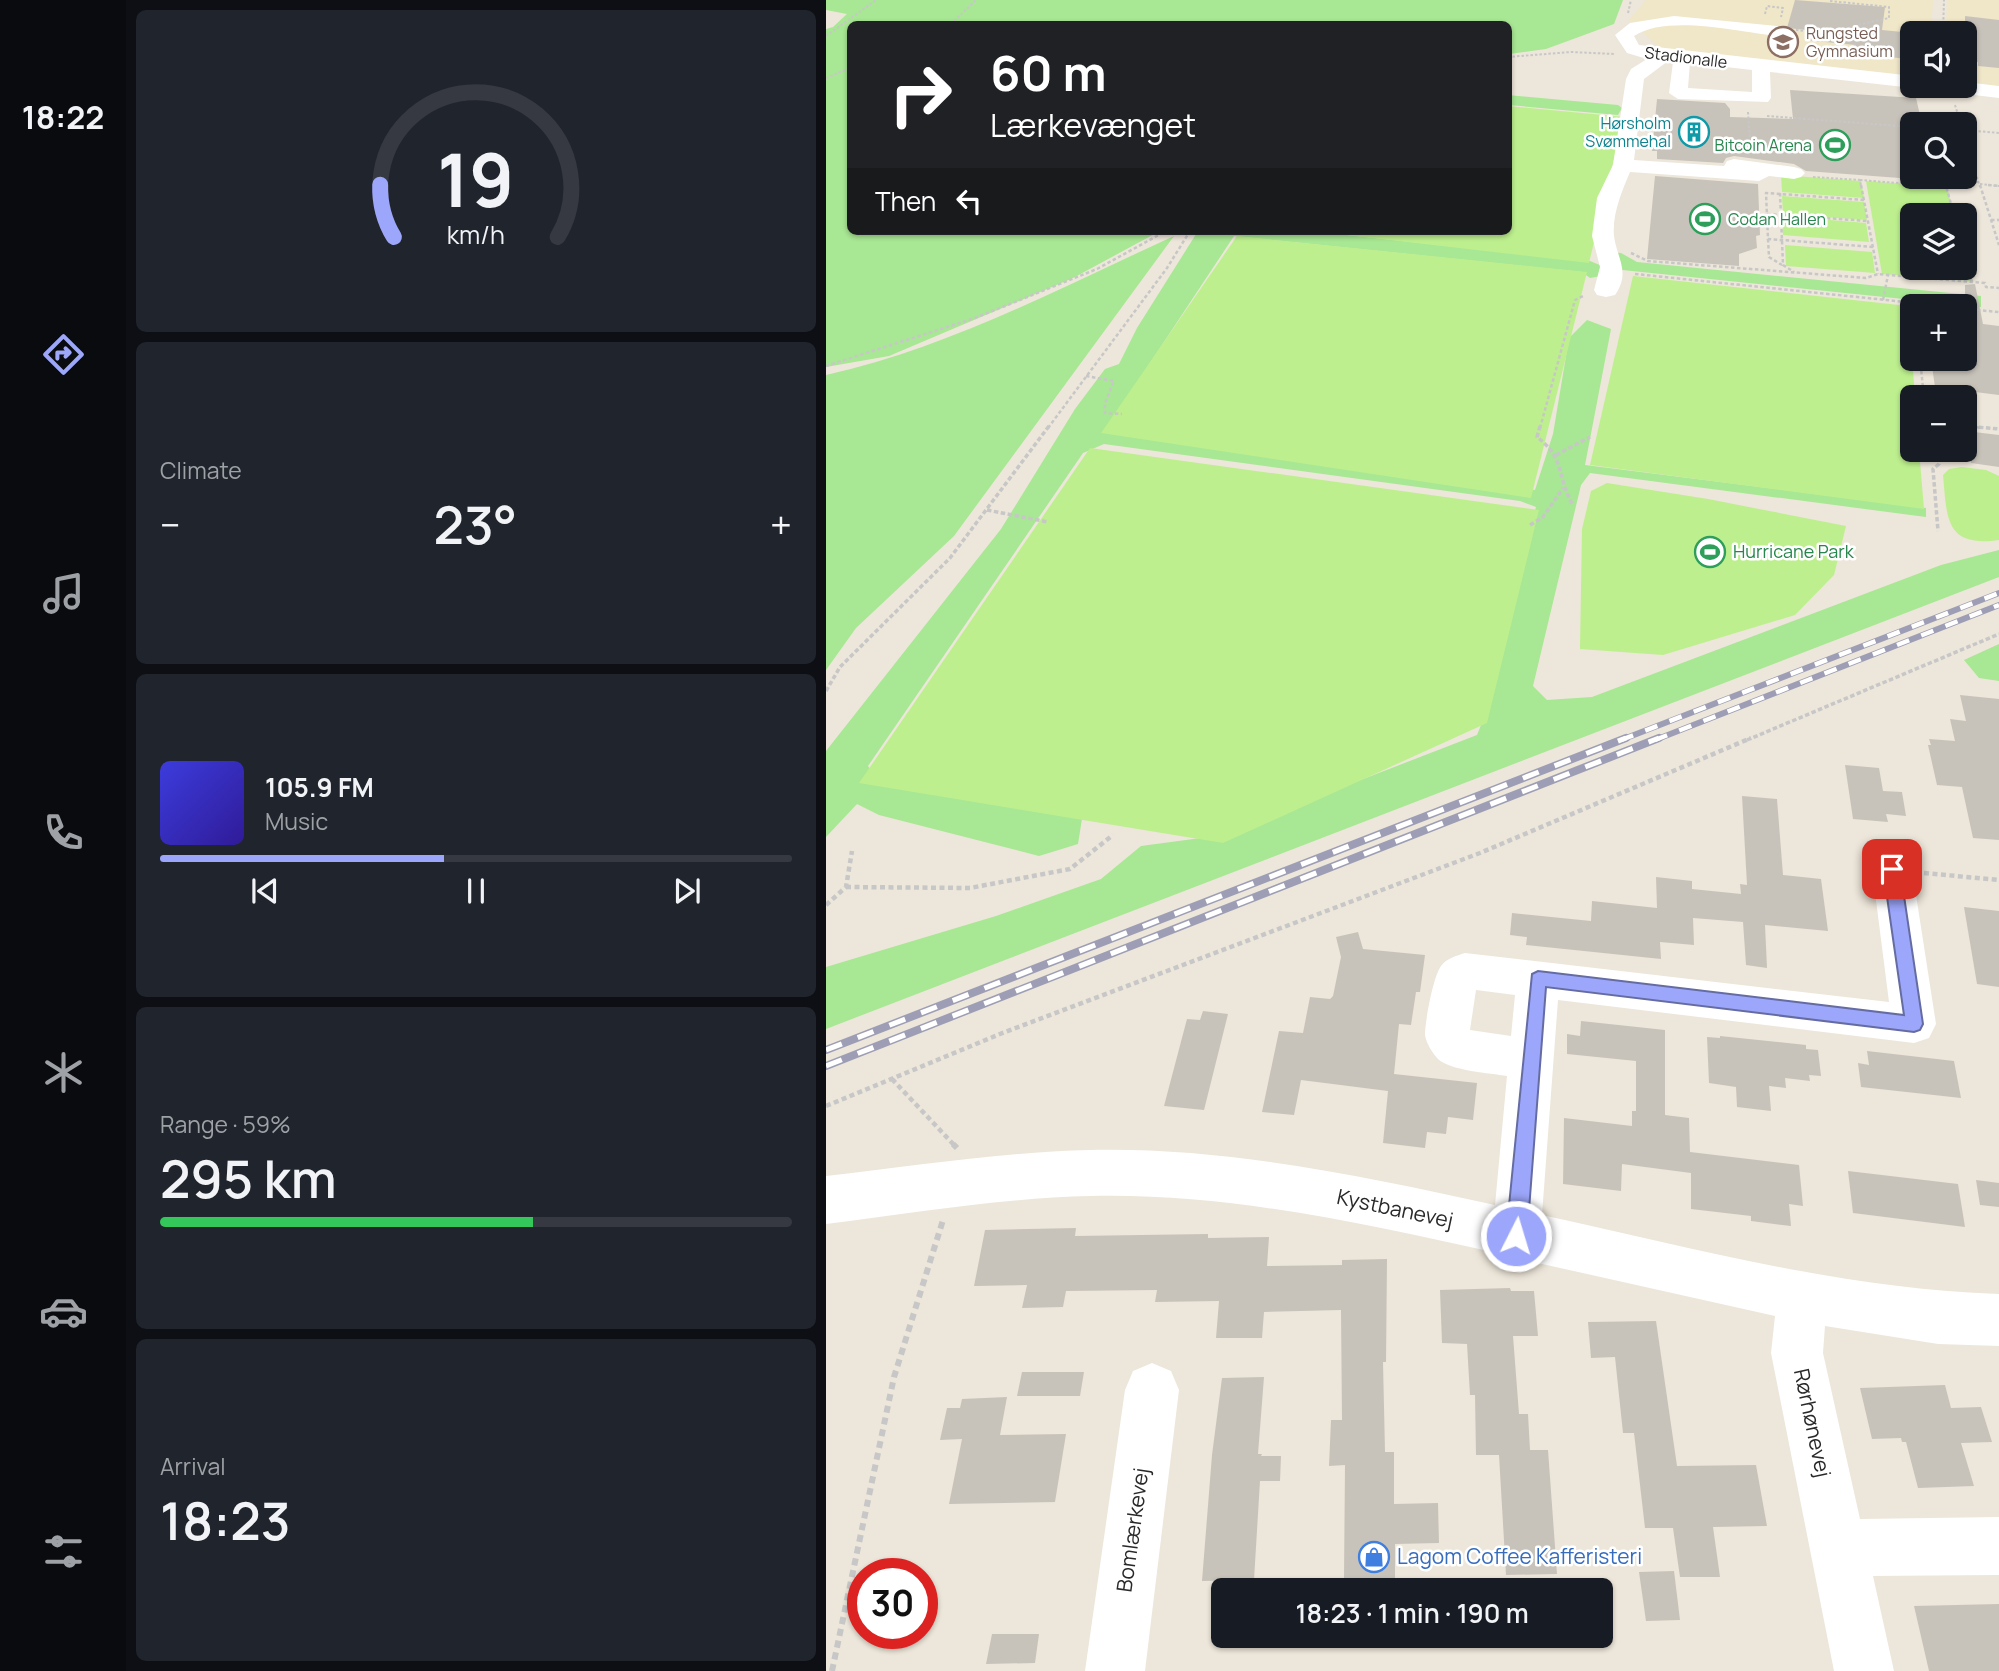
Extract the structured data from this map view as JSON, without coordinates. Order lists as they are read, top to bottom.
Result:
{
  "streets": {
    "street": [
      "Stadionalle",
      "Kystbanevej",
      "Rørhønevej",
      "Bomlærkevej"
    ]
  },
  "crossings": [
    ["Kystbanevej", "Rørhønevej"]
  ],
  "places": {
    "school or university": ["Rungsted Gymnasium"],
    "building": ["Hørsholm Svømmehal"],
    "sports": ["Bitcoin Arena", "Codan Hallen", "Hurricane Park"],
    "shop": ["Lagom Coffee Kafferisteri"]
  },
  "page": {
    "tabs": "18:22",
    "map_buttons": ["+", "−"],
    "turn": ["60 m", "Lærkevænget"],
    "then": "Then",
    "tile": [
      "Climate",
      ["Range · 59%", "295 km"],
      ["Arrival", "18:23"]
    ],
    "heat": ["−", "23°", "+"],
    "song": ["105.9 FM", "Music"],
    "limit": "30",
    "trip": "18:23 · 1 min · 190 m",
    "gauge": ["19", "km/h"]
  }
}
